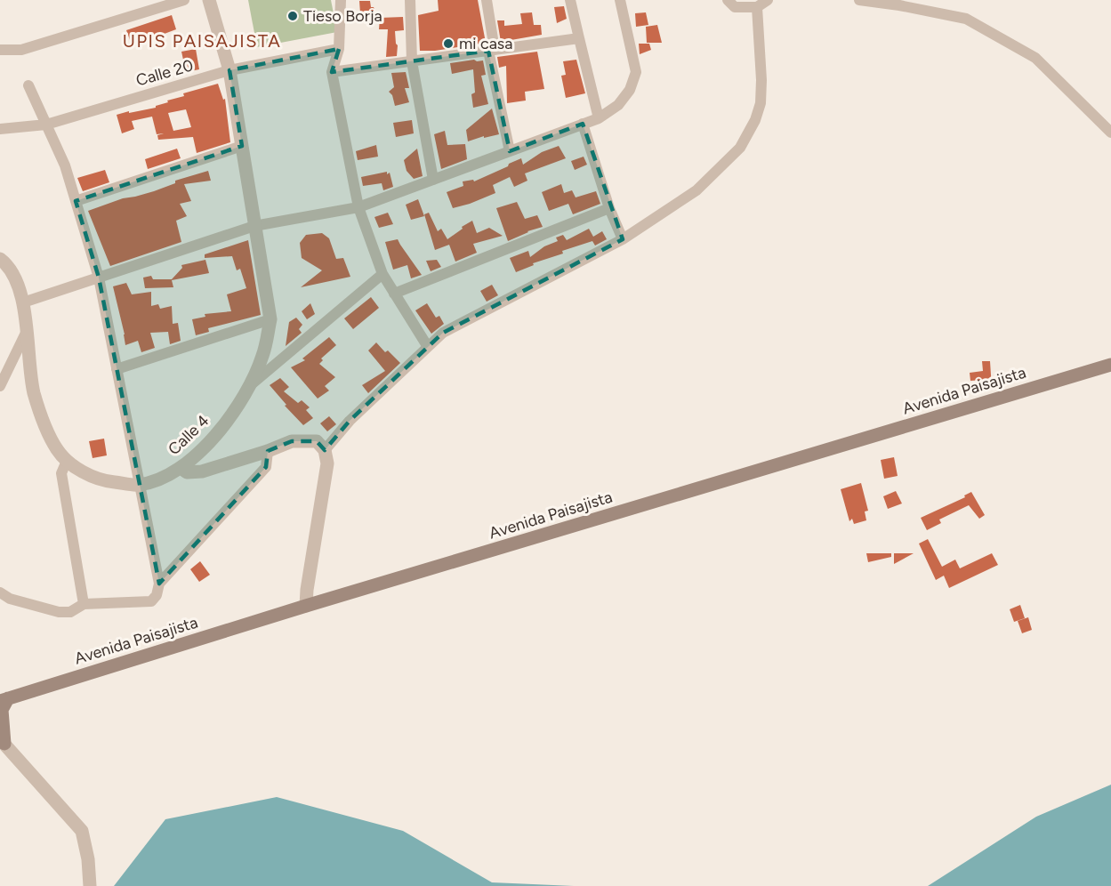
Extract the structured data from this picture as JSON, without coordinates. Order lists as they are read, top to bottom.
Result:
{
  "streets": {
    "main road": ["Avenida Paisajista"],
    "street": ["Calle 20", "Calle 4"]
  },
  "crossings": [
    ["Calle 20", "Calle 4"]
  ],
  "districts": ["UPIS PAISAJISTA"],
  "places": ["Tieso Borja", "mi casa"]
}
